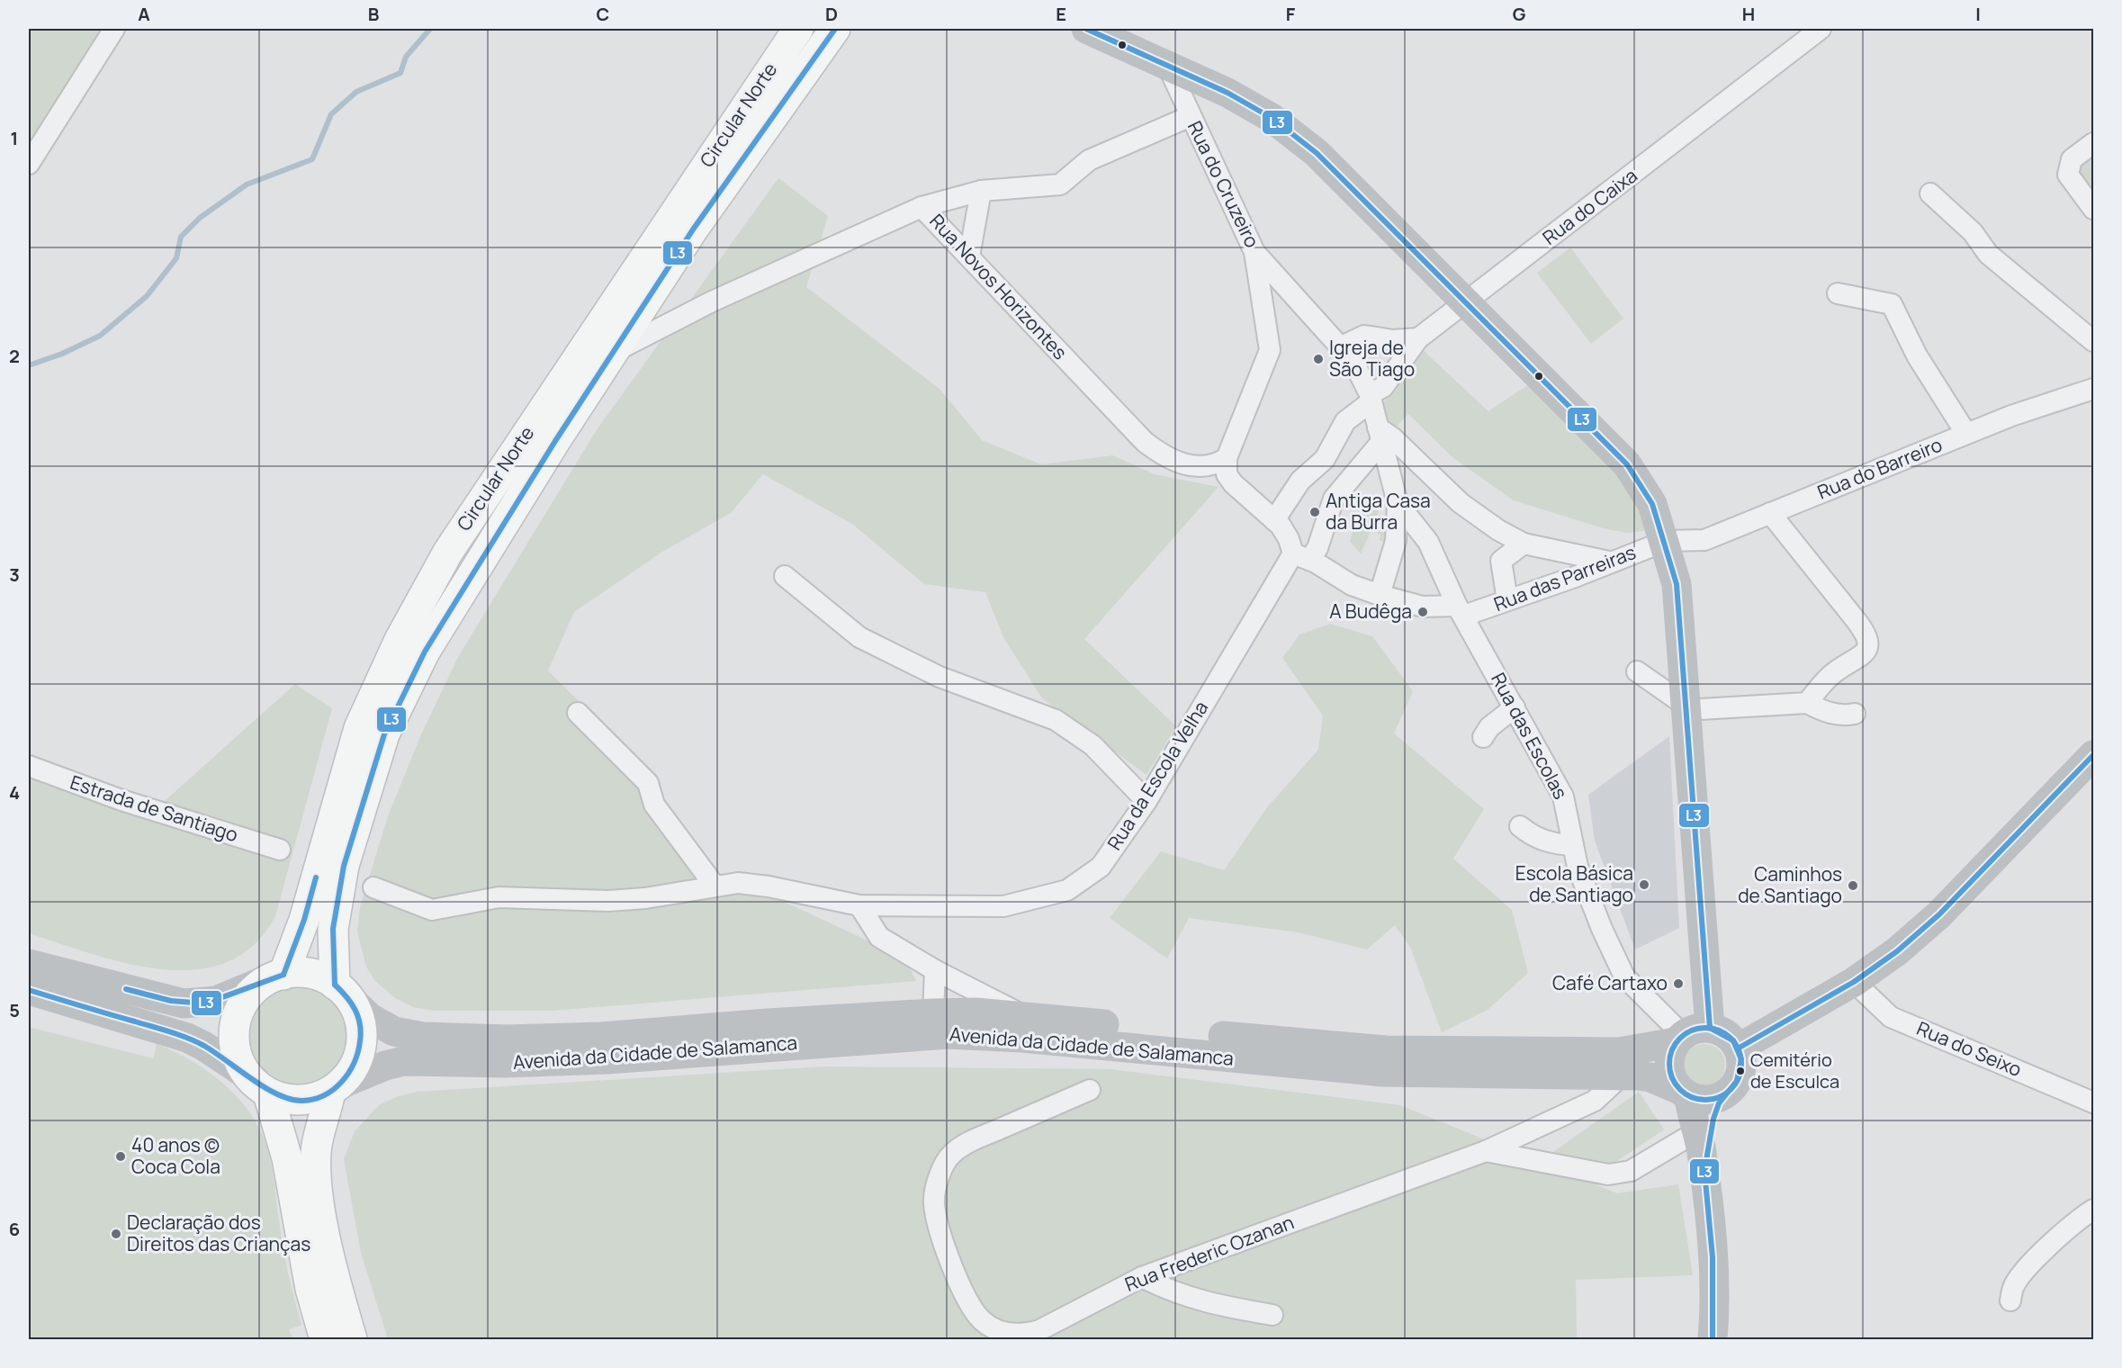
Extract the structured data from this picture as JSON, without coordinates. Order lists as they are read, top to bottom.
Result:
{
  "streets": {
    "main road": ["Circular Norte"],
    "street": [
      "Rua do Cruzeiro",
      "Rua do Caixa",
      "Rua Novos Horizontes",
      "Rua do Barreiro",
      "Rua das Parreiras",
      "Rua das Escolas",
      "Rua da Escola Velha",
      "Estrada de Santiago",
      "Avenida da Cidade de Salamanca",
      "Rua do Seixo",
      "Rua Frederic Ozanan"
    ]
  },
  "crossings": [
    ["Circular Norte", "Avenida da Cidade de Salamanca"],
    ["Rua do Cruzeiro", "Rua do Caixa"],
    ["Rua do Cruzeiro", "Rua Novos Horizontes"],
    ["Rua do Cruzeiro", "Rua das Escolas"],
    ["Rua do Cruzeiro", "Rua da Escola Velha"],
    ["Rua do Barreiro", "Rua das Parreiras"],
    ["Rua das Parreiras", "Rua das Escolas"],
    ["Rua das Parreiras", "Rua da Escola Velha"],
    ["Rua das Escolas", "Avenida da Cidade de Salamanca"],
    ["Avenida da Cidade de Salamanca", "Rua Frederic Ozanan"]
  ],
  "places": [
    "Igreja de São Tiago",
    "Antiga Casa da Burra",
    "A Budêga",
    "Escola Básica de Santiago",
    "Caminhos de Santiago",
    "Café Cartaxo",
    "Cemitério de Esculca",
    "40 anos © Coca Cola",
    "Declaração dos Direitos das Crianças"
  ],
  "lines": ["transit line L3"],
  "grid": {
    "columns": [
      "A",
      "B",
      "C",
      "D",
      "E",
      "F",
      "G",
      "H",
      "I"
    ],
    "rows": [
      "1",
      "2",
      "3",
      "4",
      "5",
      "6"
    ]
  }
}
